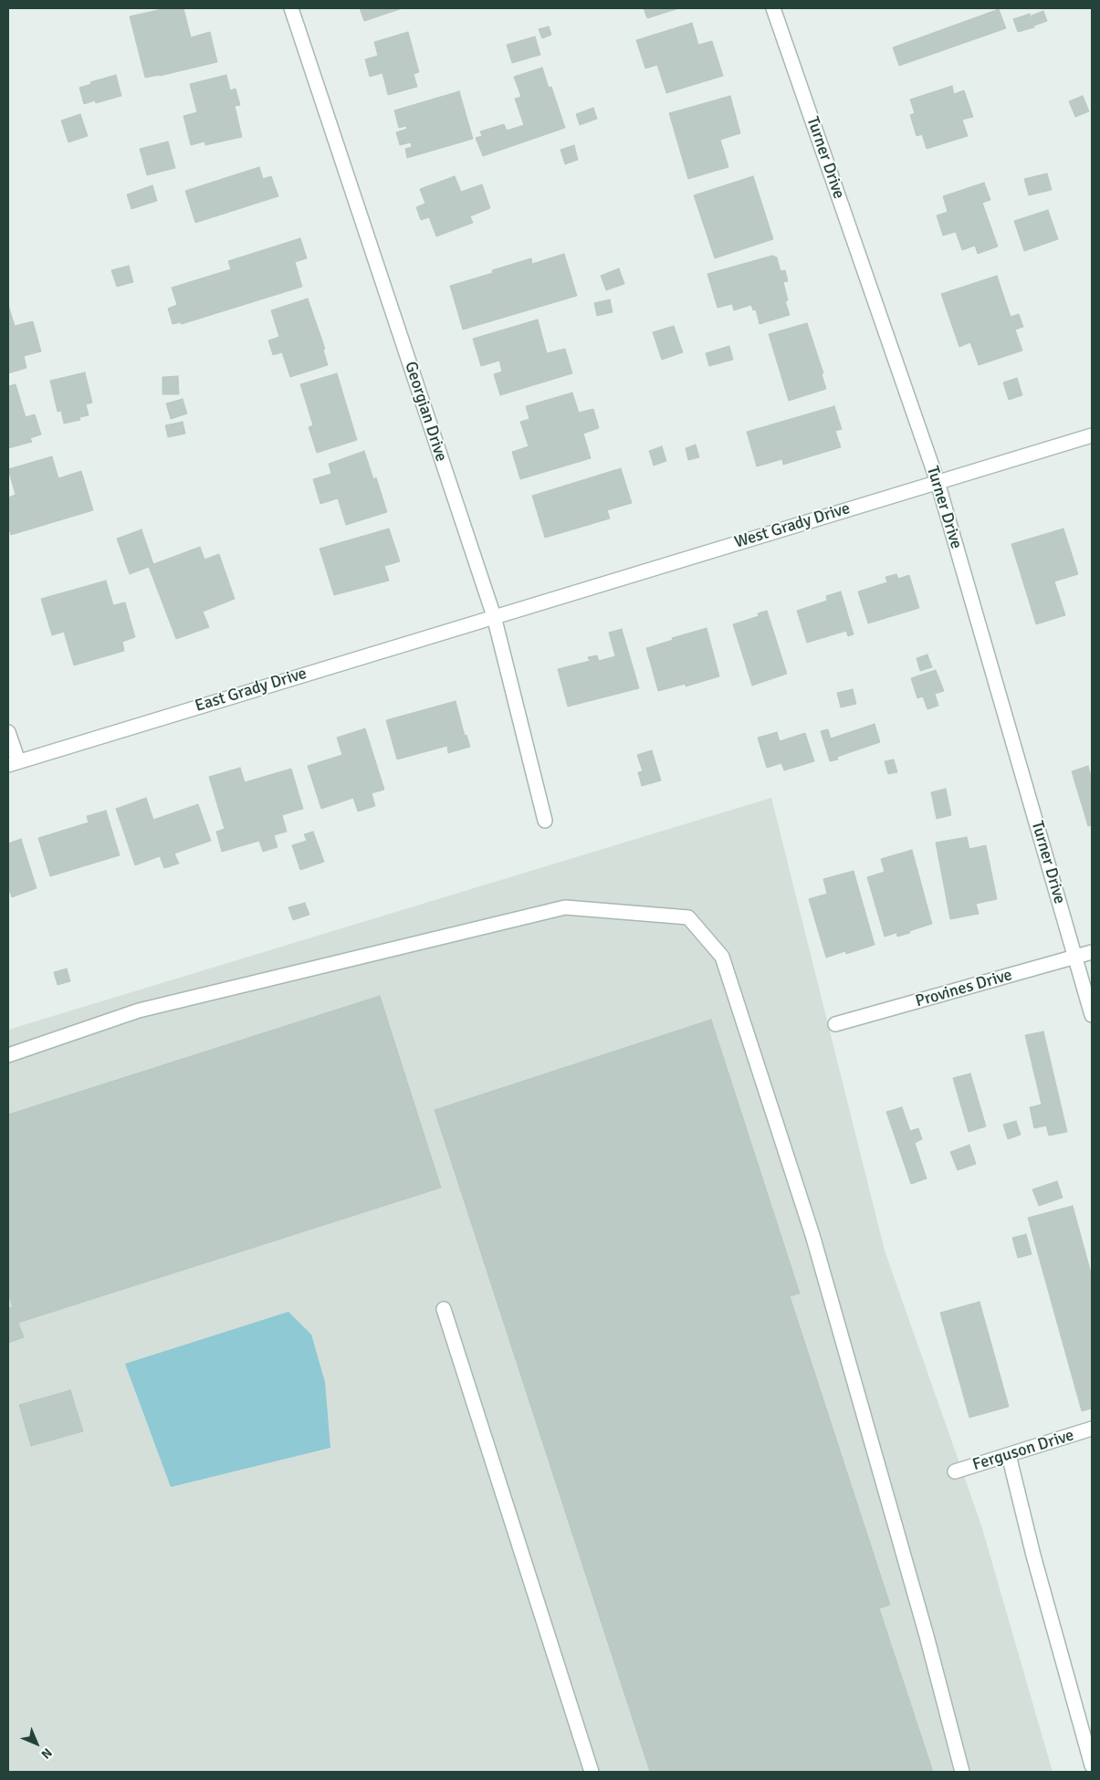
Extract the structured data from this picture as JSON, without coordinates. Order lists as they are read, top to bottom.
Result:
{
  "streets": {
    "street": [
      "Turner Drive",
      "Georgian Drive",
      "West Grady Drive",
      "East Grady Drive",
      "Provines Drive",
      "Ferguson Drive"
    ]
  },
  "crossings": [
    ["Turner Drive", "West Grady Drive"],
    ["Turner Drive", "Provines Drive"],
    ["Georgian Drive", "West Grady Drive"],
    ["Georgian Drive", "East Grady Drive"],
    ["West Grady Drive", "East Grady Drive"]
  ],
  "north": "bottom right"
}
